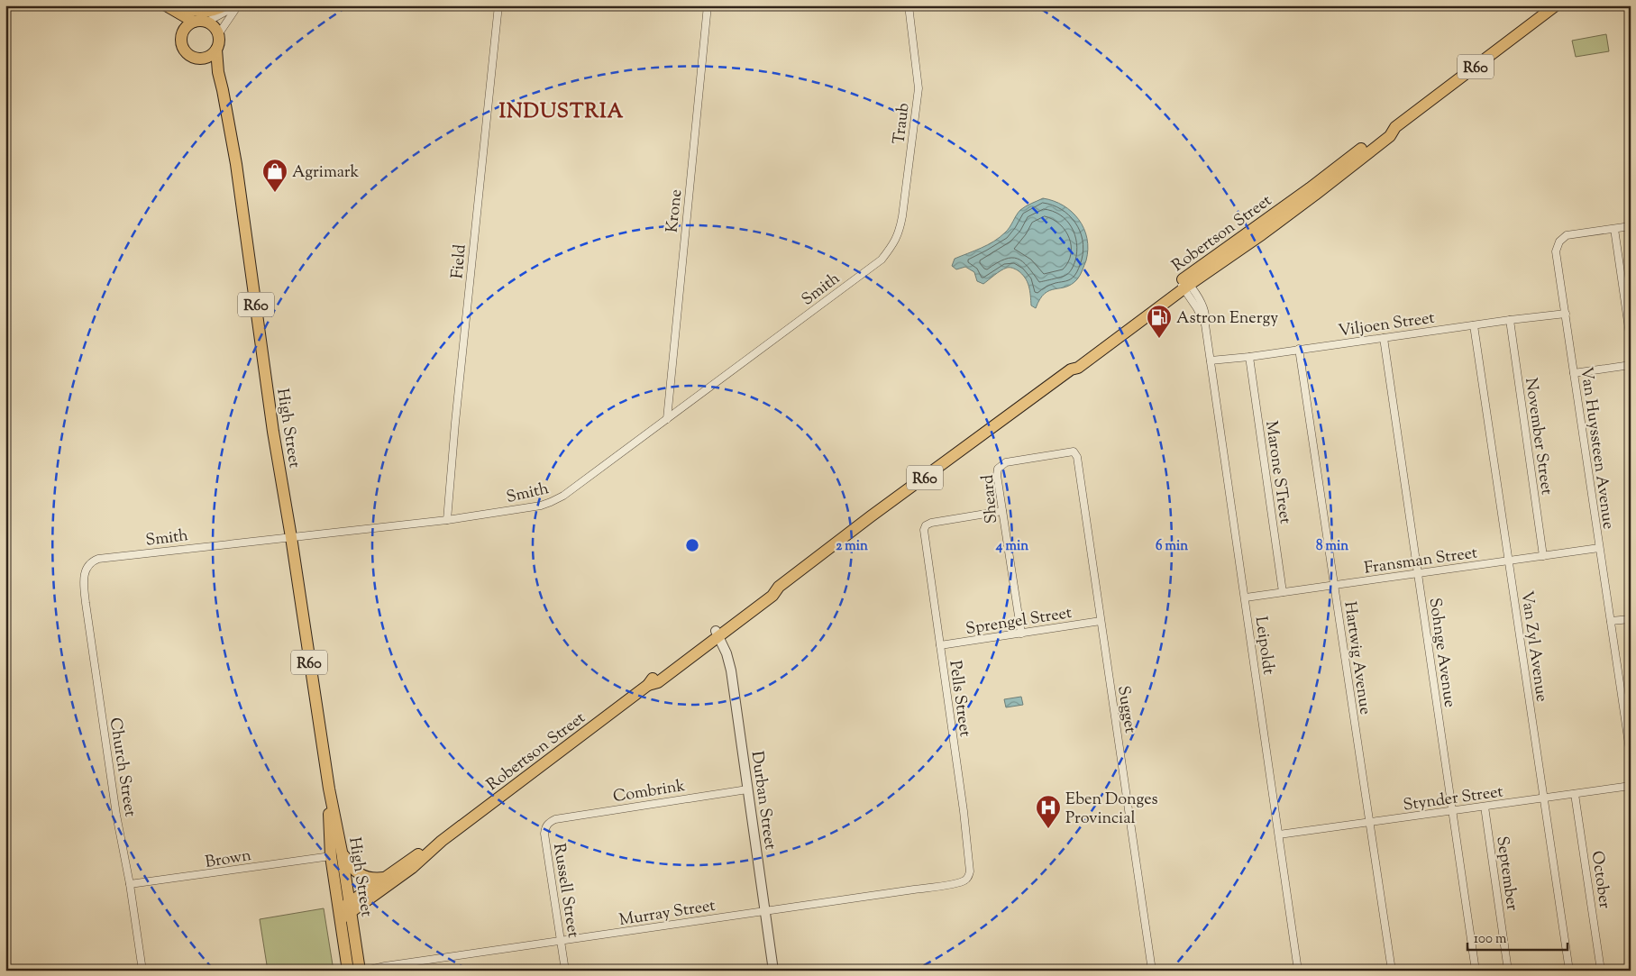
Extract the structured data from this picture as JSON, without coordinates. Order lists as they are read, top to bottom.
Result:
{
  "streets": {
    "main road": ["R60", "Robertson Street", "High Street"],
    "street": [
      "Traub",
      "Krone",
      "Field",
      "Smith",
      "Viljoen Street",
      "November Street",
      "Van Huyssteen Avenue",
      "Marone STreet",
      "Sheard",
      "Fransman Street",
      "Sprengel Street",
      "Leipoldt",
      "Van Zyl Avenue",
      "Sohnge Avenue",
      "Hartwig Avenue",
      "Pells Street",
      "Sugget",
      "Church Street",
      "Combrink",
      "Stynder Street",
      "Durban Street",
      "Brown",
      "September",
      "October",
      "Russell Street",
      "Murray Street"
    ]
  },
  "crossings": [
    ["Traub", "Smith"],
    ["Krone", "Smith"],
    ["Robertson Street", "High Street"],
    ["Robertson Street", "Leipoldt"],
    ["Robertson Street", "Durban Street"],
    ["Field", "Smith"],
    ["Smith", "High Street"],
    ["Smith", "Church Street"],
    ["Viljoen Street", "November Street"],
    ["Viljoen Street", "Van Huyssteen Avenue"],
    ["Viljoen Street", "Marone STreet"],
    ["Viljoen Street", "Leipoldt"],
    ["Viljoen Street", "Van Zyl Avenue"],
    ["Viljoen Street", "Sohnge Avenue"],
    ["Viljoen Street", "Hartwig Avenue"],
    ["High Street", "Brown"],
    ["November Street", "Fransman Street"],
    ["Van Huyssteen Avenue", "Fransman Street"],
    ["Marone STreet", "Fransman Street"],
    ["Sheard", "Sprengel Street"],
    ["Sheard", "Pells Street"],
    ["Sheard", "Sugget"],
    ["Fransman Street", "Leipoldt"],
    ["Fransman Street", "Van Zyl Avenue"],
    ["Fransman Street", "Sohnge Avenue"],
    ["Fransman Street", "Hartwig Avenue"],
    ["Sprengel Street", "Pells Street"],
    ["Sprengel Street", "Sugget"],
    ["Leipoldt", "Stynder Street"],
    ["Van Zyl Avenue", "Stynder Street"],
    ["Sohnge Avenue", "Stynder Street"],
    ["Hartwig Avenue", "Stynder Street"],
    ["Pells Street", "Murray Street"],
    ["Church Street", "Brown"],
    ["Combrink", "Durban Street"],
    ["Combrink", "Russell Street"],
    ["Stynder Street", "September"],
    ["Stynder Street", "October"],
    ["Durban Street", "Murray Street"],
    ["Russell Street", "Murray Street"]
  ],
  "districts": ["INDUSTRIA"],
  "places": {
    "shop": ["Agrimark"],
    "fuel station": ["Astron Energy"],
    "hospital": ["Eben Donges Provincial"]
  },
  "scale_bar": "100 m",
  "rings": [
    "2 min",
    "4 min",
    "6 min",
    "8 min"
  ]
}
